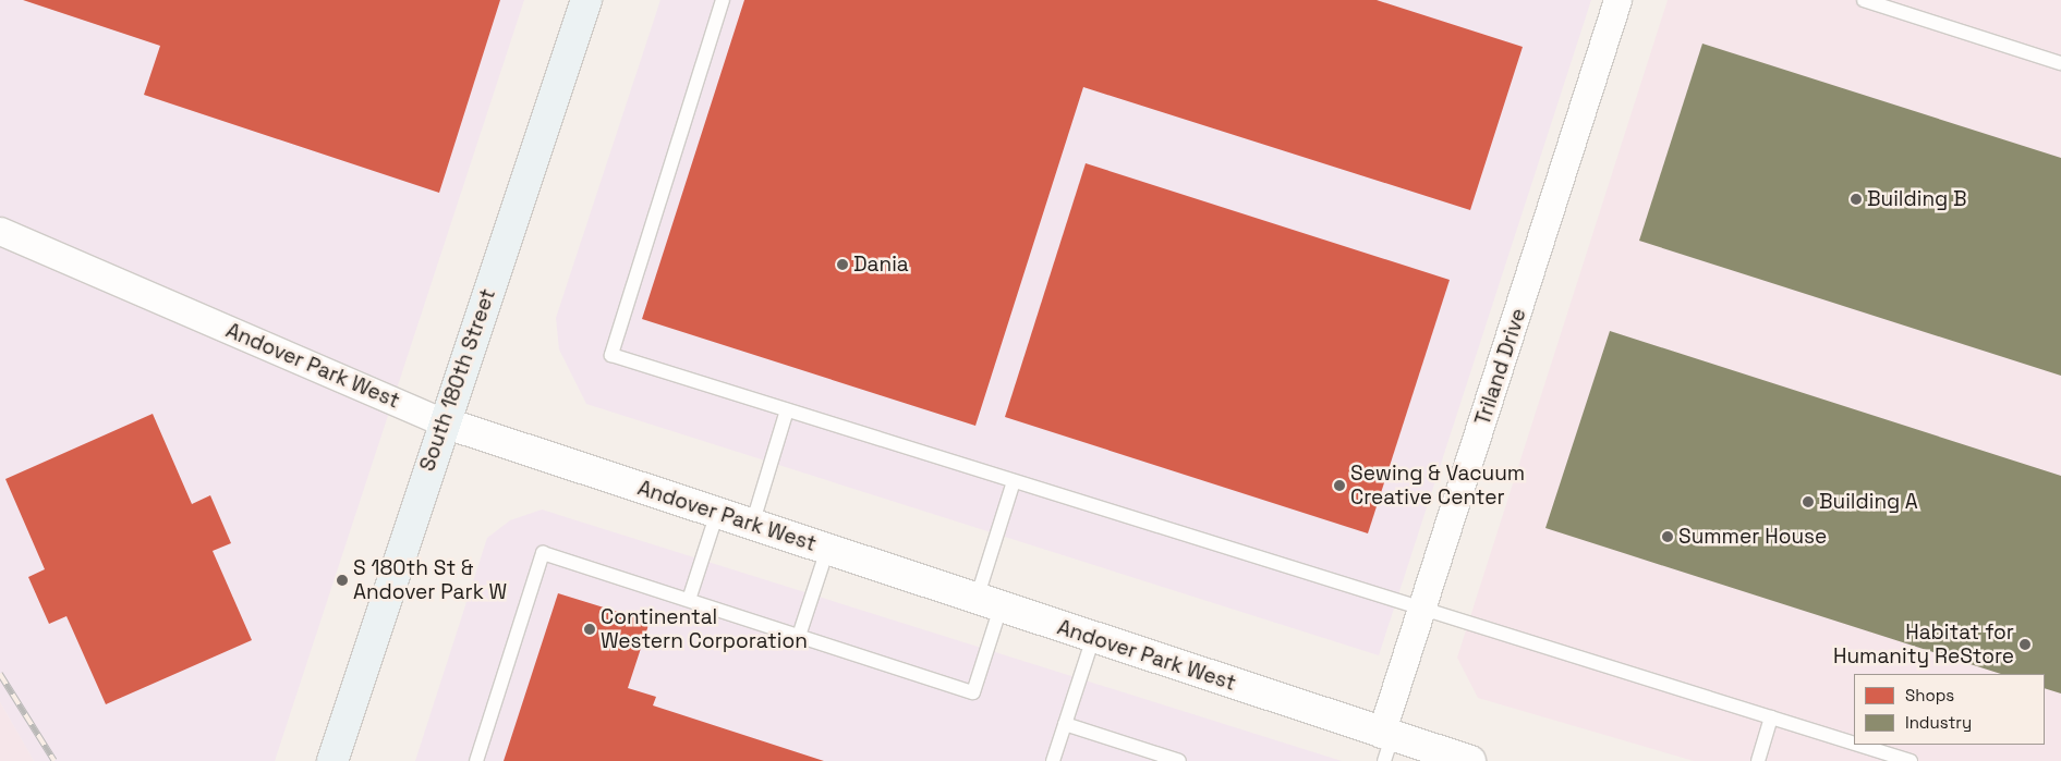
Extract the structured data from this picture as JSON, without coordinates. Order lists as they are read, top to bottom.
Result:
{
  "streets": {
    "main road": ["South 180th Street"],
    "street": ["Andover Park West", "Triland Drive"]
  },
  "crossings": [
    ["Andover Park West", "Triland Drive"],
    ["Andover Park West", "South 180th Street"]
  ],
  "places": [
    "Building B",
    "Dania",
    "Sewing & Vacuum Creative Center",
    "Building A",
    "Summer House",
    "S 180th St & Andover Park W",
    "Continental Western Corporation",
    "Habitat for Humanity ReStore"
  ],
  "legend": ["Shops", "Industry"]
}
